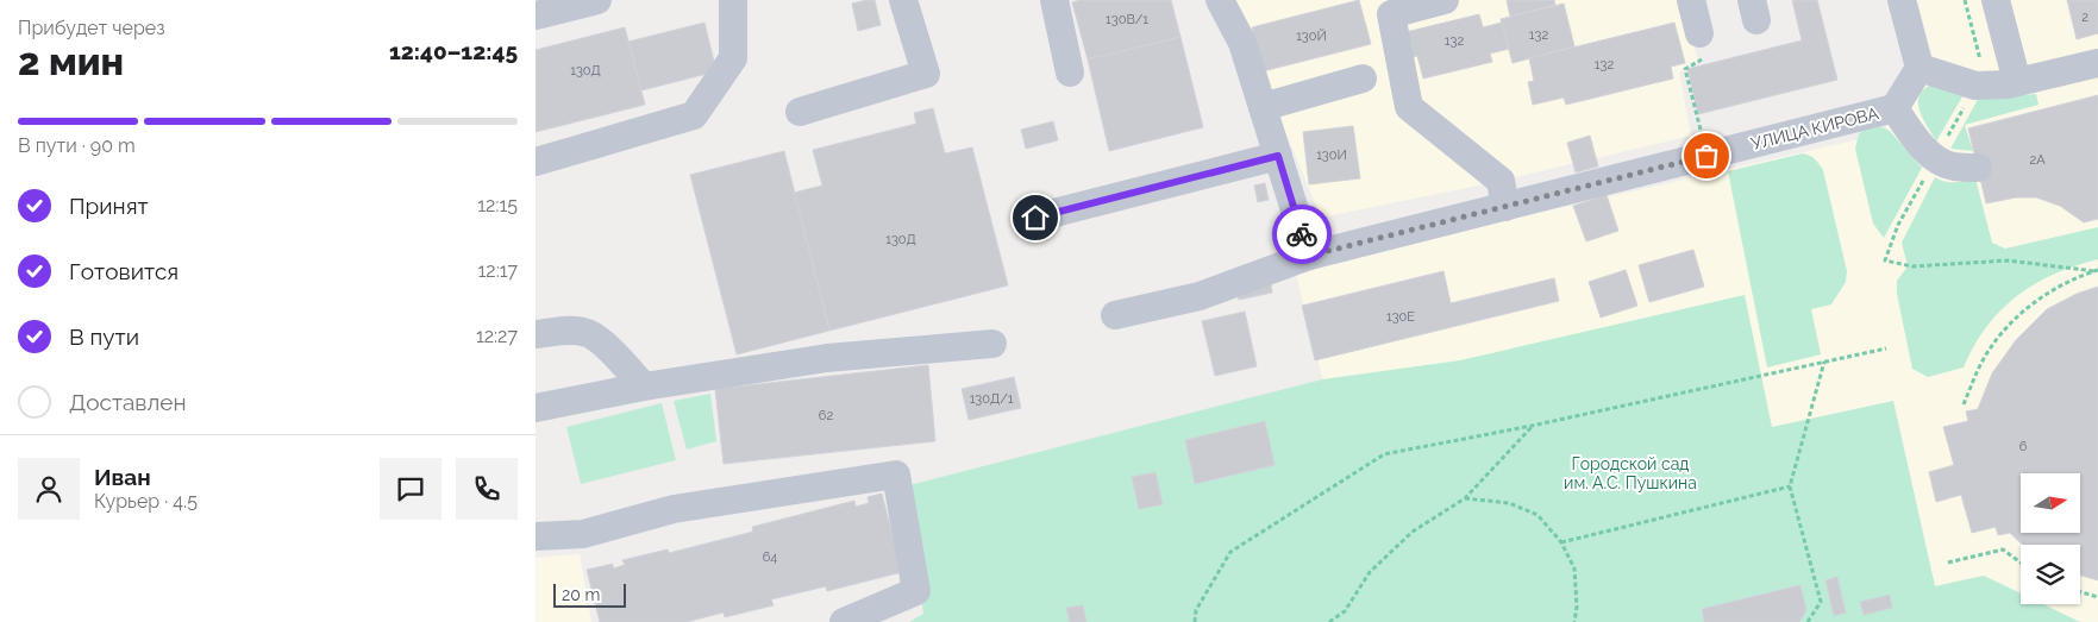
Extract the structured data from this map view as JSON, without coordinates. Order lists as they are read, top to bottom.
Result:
{
  "streets": {
    "street": ["УЛИЦА КИРОВА"]
  },
  "parks": ["Городской сад им. А.С. Пушкина"],
  "house_numbers": [
    "2",
    "130В/1",
    "132",
    "130Й",
    "132",
    "132",
    "130Д",
    "130И",
    "2А",
    "130Д",
    "130Е",
    "130Д/1",
    "62",
    "6",
    "64"
  ],
  "scale_bar": "20 m",
  "north": "right",
  "page": {
    "heading": ["2 мин", "Прибудет через", "12:40–12:45"],
    "panel": ["Иван", "Курьер · 4.5"],
    "bar": "В пути · 90 m",
    "list": [
      ["Принят", "12:15"],
      ["Готовится", "12:17"],
      ["В пути", "12:27"],
      "Доставлен"
    ],
    "scale": "20 m"
  }
}
